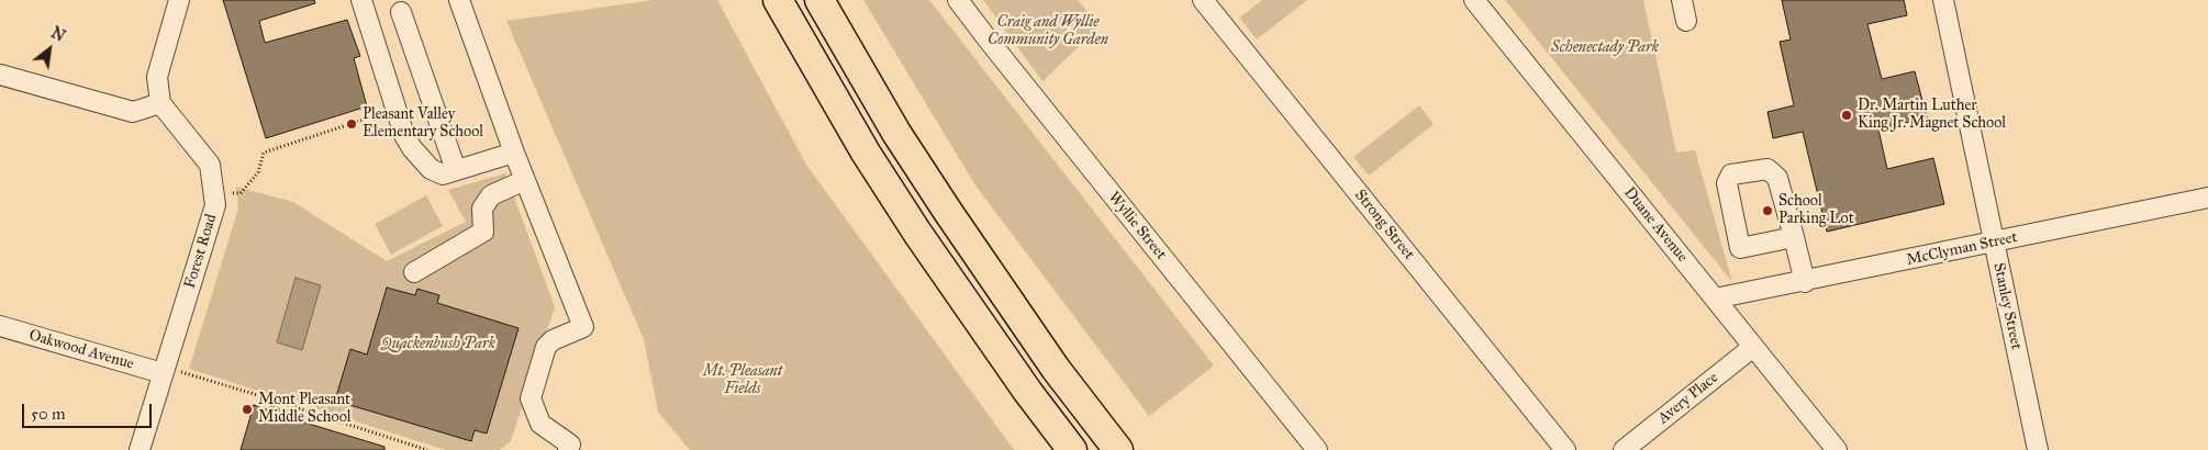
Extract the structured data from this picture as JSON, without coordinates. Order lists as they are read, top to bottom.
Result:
{
  "streets": {
    "street": [
      "Strong Street",
      "Duane Avenue",
      "Wyllie Street",
      "McClyman Street",
      "Forest Road",
      "Stanley Street",
      "Oakwood Avenue",
      "Avery Place"
    ]
  },
  "crossings": [
    ["Duane Avenue", "McClyman Street"],
    ["Duane Avenue", "Avery Place"],
    ["McClyman Street", "Stanley Street"],
    ["Forest Road", "Oakwood Avenue"]
  ],
  "parks": [
    "Craig and Wyllie Community Garden",
    "Schenectady Park",
    "Quackenbush Park",
    "Mt. Pleasant Fields"
  ],
  "places": [
    "Dr. Martin Luther King Jr. Magnet School",
    "Pleasant Valley Elementary School",
    "School Parking Lot",
    "Mont Pleasant Middle School"
  ],
  "scale_bar": "50 m",
  "north": "top right"
}
